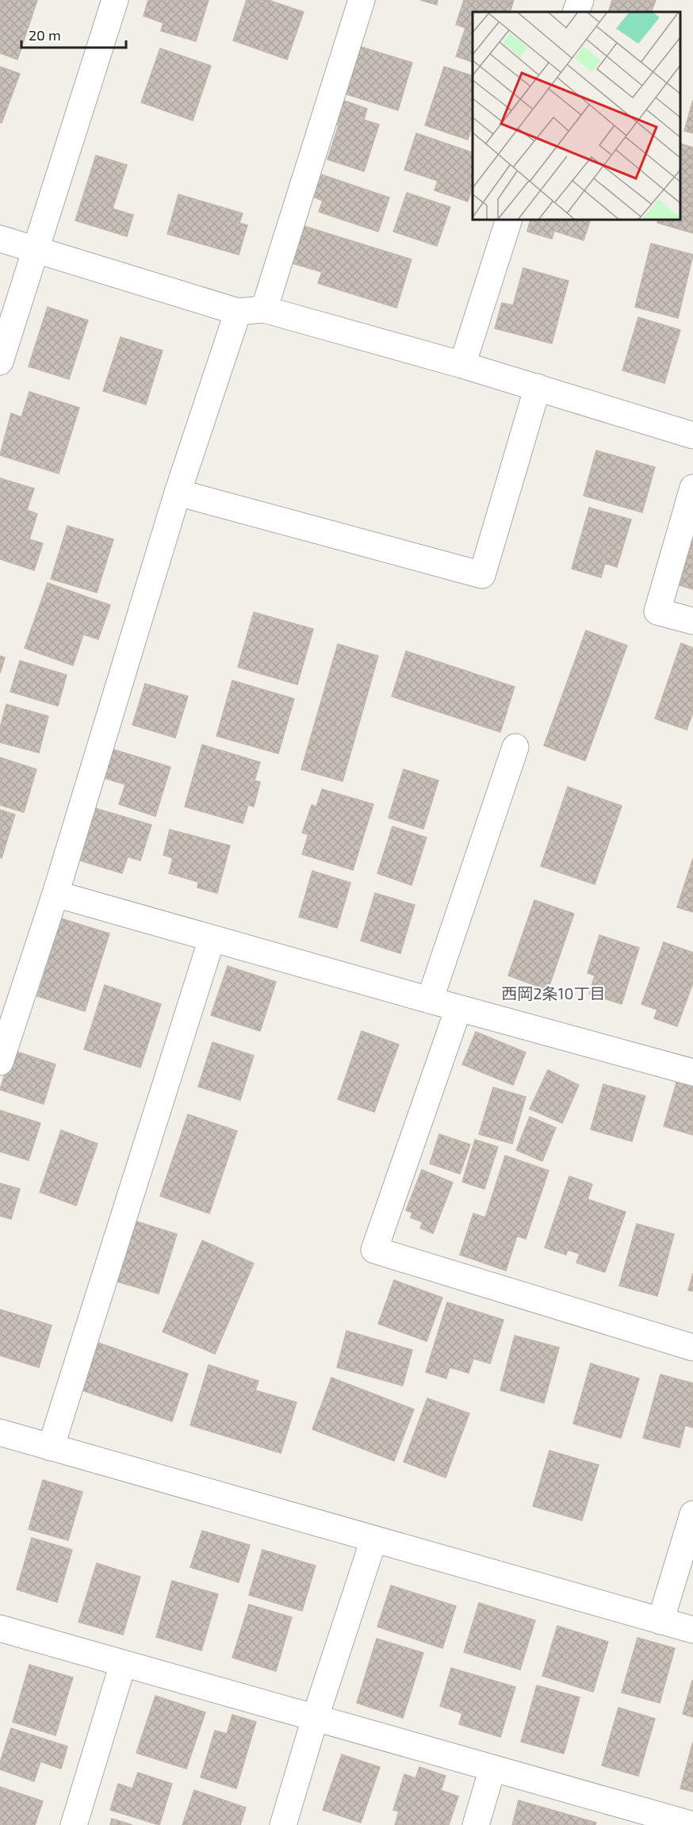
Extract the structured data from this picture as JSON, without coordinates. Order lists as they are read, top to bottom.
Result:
{
  "districts": ["西岡2条10丁目"],
  "scale_bar": "20 m"
}
